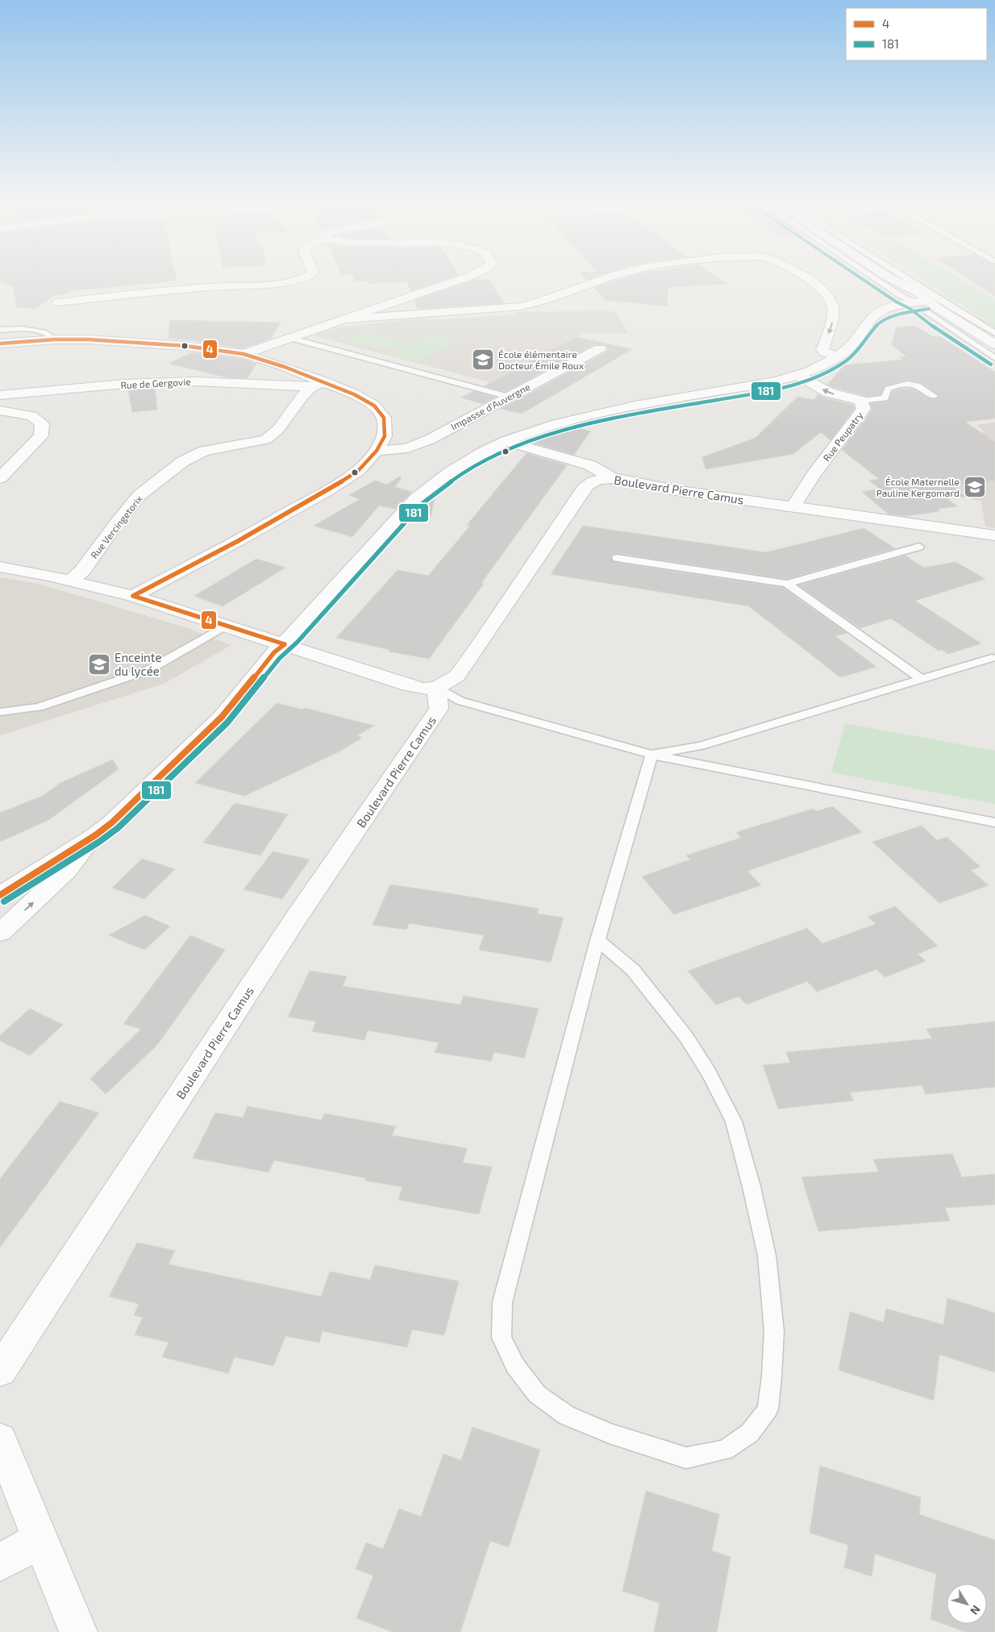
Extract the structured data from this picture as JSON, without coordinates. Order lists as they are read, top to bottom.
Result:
{
  "streets": {
    "street": [
      "Rue de Gergovie",
      "Impasse d'Auvergne",
      "Rue Peupatry",
      "Boulevard Pierre Camus",
      "Rue Vercingetorix"
    ]
  },
  "crossings": [
    ["Rue de Gergovie", "Rue Vercingetorix"],
    ["Rue Peupatry", "Boulevard Pierre Camus"]
  ],
  "places": {
    "school or university": ["École élémentaire Docteur Émile Roux", "École Maternelle Pauline Kergomard", "Enceinte du lycée"]
  },
  "lines": ["transit line 181", "transit line 4"],
  "legend": ["4", "181"],
  "north": "bottom right"
}
